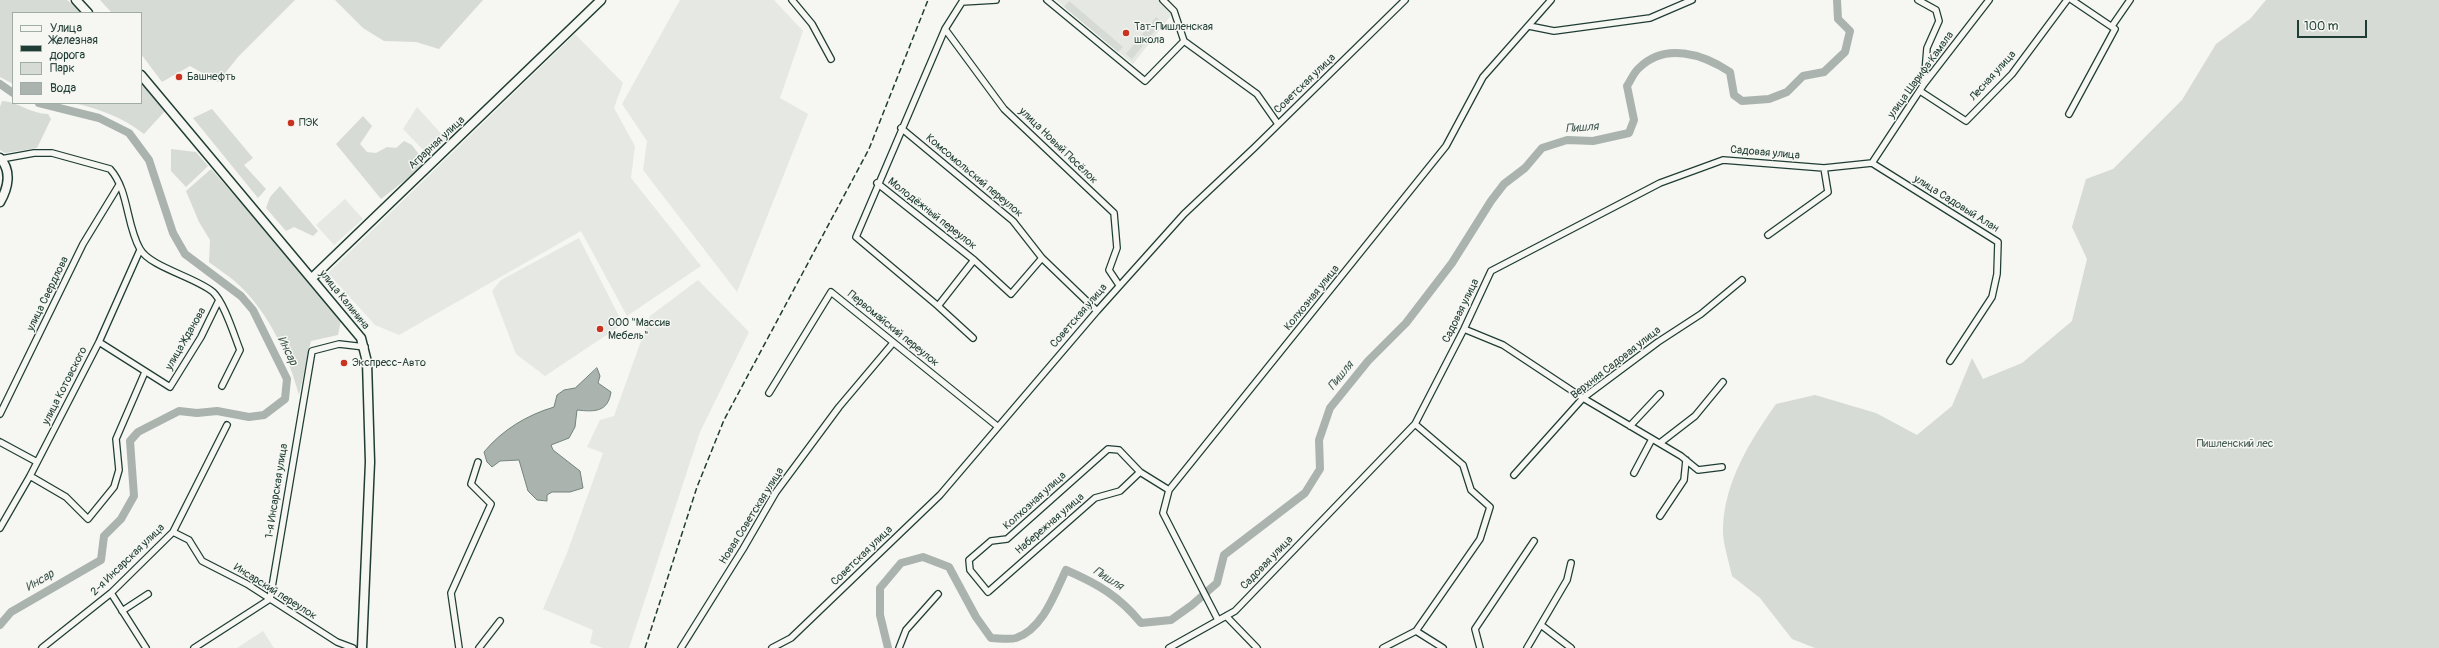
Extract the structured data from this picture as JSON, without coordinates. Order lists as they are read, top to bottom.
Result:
{
  "streets": {
    "main road": ["Аграрная улица", "улица Калинина"],
    "street": [
      "улица Шарифа Камала",
      "Лесная улица",
      "Советская улица",
      "улица Новый Посёлок",
      "Садовая улица",
      "Комсомольский переулок",
      "улица Садовый Алан",
      "Молодёжный переулок",
      "улица Свердлова",
      "Колхозная улица",
      "Первомайский переулок",
      "улица Жданова",
      "Верхняя Садовая улица",
      "улица Котовского",
      "1-я Инсарская улица",
      "Новая Советская улица",
      "Набережная улица",
      "2-я Инсарская улица",
      "Инсарский переулок"
    ]
  },
  "crossings": [
    ["улица Шарифа Камала", "Лесная улица"],
    ["улица Шарифа Камала", "Садовая улица"],
    ["улица Шарифа Камала", "улица Садовый Алан"],
    ["Советская улица", "улица Новый Посёлок"],
    ["Советская улица", "Комсомольский переулок"],
    ["Советская улица", "Первомайский переулок"],
    ["Аграрная улица", "улица Калинина"],
    ["Садовая улица", "улица Садовый Алан"],
    ["Садовая улица", "Колхозная улица"],
    ["Комсомольский переулок", "Молодёжный переулок"],
    ["Колхозная улица", "Набережная улица"],
    ["улица Калинина", "1-я Инсарская улица"],
    ["Первомайский переулок", "Новая Советская улица"],
    ["1-я Инсарская улица", "Инсарский переулок"],
    ["2-я Инсарская улица", "Инсарский переулок"]
  ],
  "water": ["Пишля", "Инсар"],
  "parks": ["Пишленский лес"],
  "places": [
    "Тат-Пишленская школа",
    "Башнефть",
    "ПЭК",
    "ООО \"Массив Мебель\"",
    "Экспресс-Авто"
  ],
  "legend": [
    "Улица",
    "Железная дорога",
    "Парк",
    "Вода"
  ],
  "scale_bar": "100 m"
}
